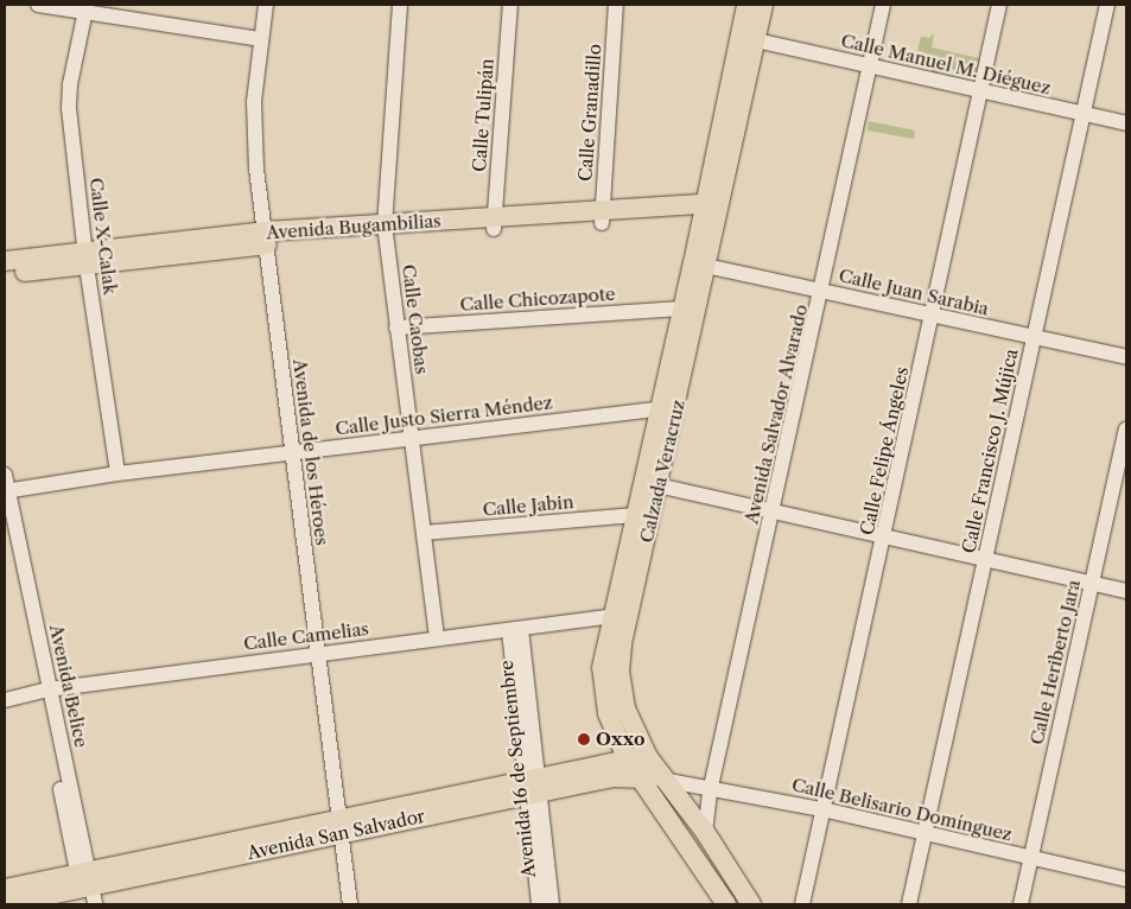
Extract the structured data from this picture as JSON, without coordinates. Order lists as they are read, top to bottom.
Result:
{
  "streets": {
    "main road": ["Avenida Bugambilias", "Calzada Veracruz", "Avenida San Salvador"],
    "street": [
      "Calle Manuel M. Diéguez",
      "Calle Granadillo",
      "Calle Tulipán",
      "Calle X-Calak",
      "Calle Juan Sarabia",
      "Calle Chicozapote",
      "Calle Caobas",
      "Avenida Salvador Alvarado",
      "Calle Justo Sierra Méndez",
      "Calle Felipe Ángeles",
      "Calle Francisco J. Mújica",
      "Avenida de los Héroes",
      "Calle Jabin",
      "Calle Camelias",
      "Calle Heriberto Jara",
      "Avenida Belice",
      "Avenida 16 de Septiembre",
      "Calle Belisario Domínguez"
    ]
  },
  "crossings": [
    ["Calle Manuel M. Diéguez", "Avenida Salvador Alvarado"],
    ["Calle Manuel M. Diéguez", "Calle Felipe Ángeles"],
    ["Calle Manuel M. Diéguez", "Calle Francisco J. Mújica"],
    ["Calle Manuel M. Diéguez", "Calzada Veracruz"],
    ["Calle Granadillo", "Avenida Bugambilias"],
    ["Calle Tulipán", "Avenida Bugambilias"],
    ["Avenida Bugambilias", "Calle X-Calak"],
    ["Avenida Bugambilias", "Calle Caobas"],
    ["Avenida Bugambilias", "Avenida de los Héroes"],
    ["Avenida Bugambilias", "Calzada Veracruz"],
    ["Calle X-Calak", "Calle Justo Sierra Méndez"],
    ["Calle Juan Sarabia", "Avenida Salvador Alvarado"],
    ["Calle Juan Sarabia", "Calle Felipe Ángeles"],
    ["Calle Juan Sarabia", "Calle Francisco J. Mújica"],
    ["Calle Juan Sarabia", "Calzada Veracruz"],
    ["Calle Chicozapote", "Calle Caobas"],
    ["Calle Chicozapote", "Calzada Veracruz"],
    ["Calle Caobas", "Calle Justo Sierra Méndez"],
    ["Calle Caobas", "Calle Jabin"],
    ["Calle Caobas", "Calle Camelias"],
    ["Avenida Salvador Alvarado", "Calzada Veracruz"],
    ["Avenida Salvador Alvarado", "Calle Belisario Domínguez"],
    ["Calle Justo Sierra Méndez", "Avenida de los Héroes"],
    ["Calle Justo Sierra Méndez", "Calzada Veracruz"],
    ["Calle Justo Sierra Méndez", "Avenida Belice"],
    ["Calle Felipe Ángeles", "Calle Belisario Domínguez"],
    ["Calle Francisco J. Mújica", "Calle Belisario Domínguez"],
    ["Avenida de los Héroes", "Calle Camelias"],
    ["Avenida de los Héroes", "Avenida San Salvador"],
    ["Calzada Veracruz", "Calle Jabin"],
    ["Calzada Veracruz", "Calle Camelias"],
    ["Calzada Veracruz", "Calle Belisario Domínguez"],
    ["Calzada Veracruz", "Avenida San Salvador"],
    ["Calle Camelias", "Avenida Belice"],
    ["Calle Camelias", "Avenida 16 de Septiembre"],
    ["Calle Heriberto Jara", "Calle Belisario Domínguez"],
    ["Avenida Belice", "Avenida San Salvador"],
    ["Avenida 16 de Septiembre", "Avenida San Salvador"],
    ["Calle Belisario Domínguez", "Avenida San Salvador"]
  ],
  "places": ["Oxxo"]
}
